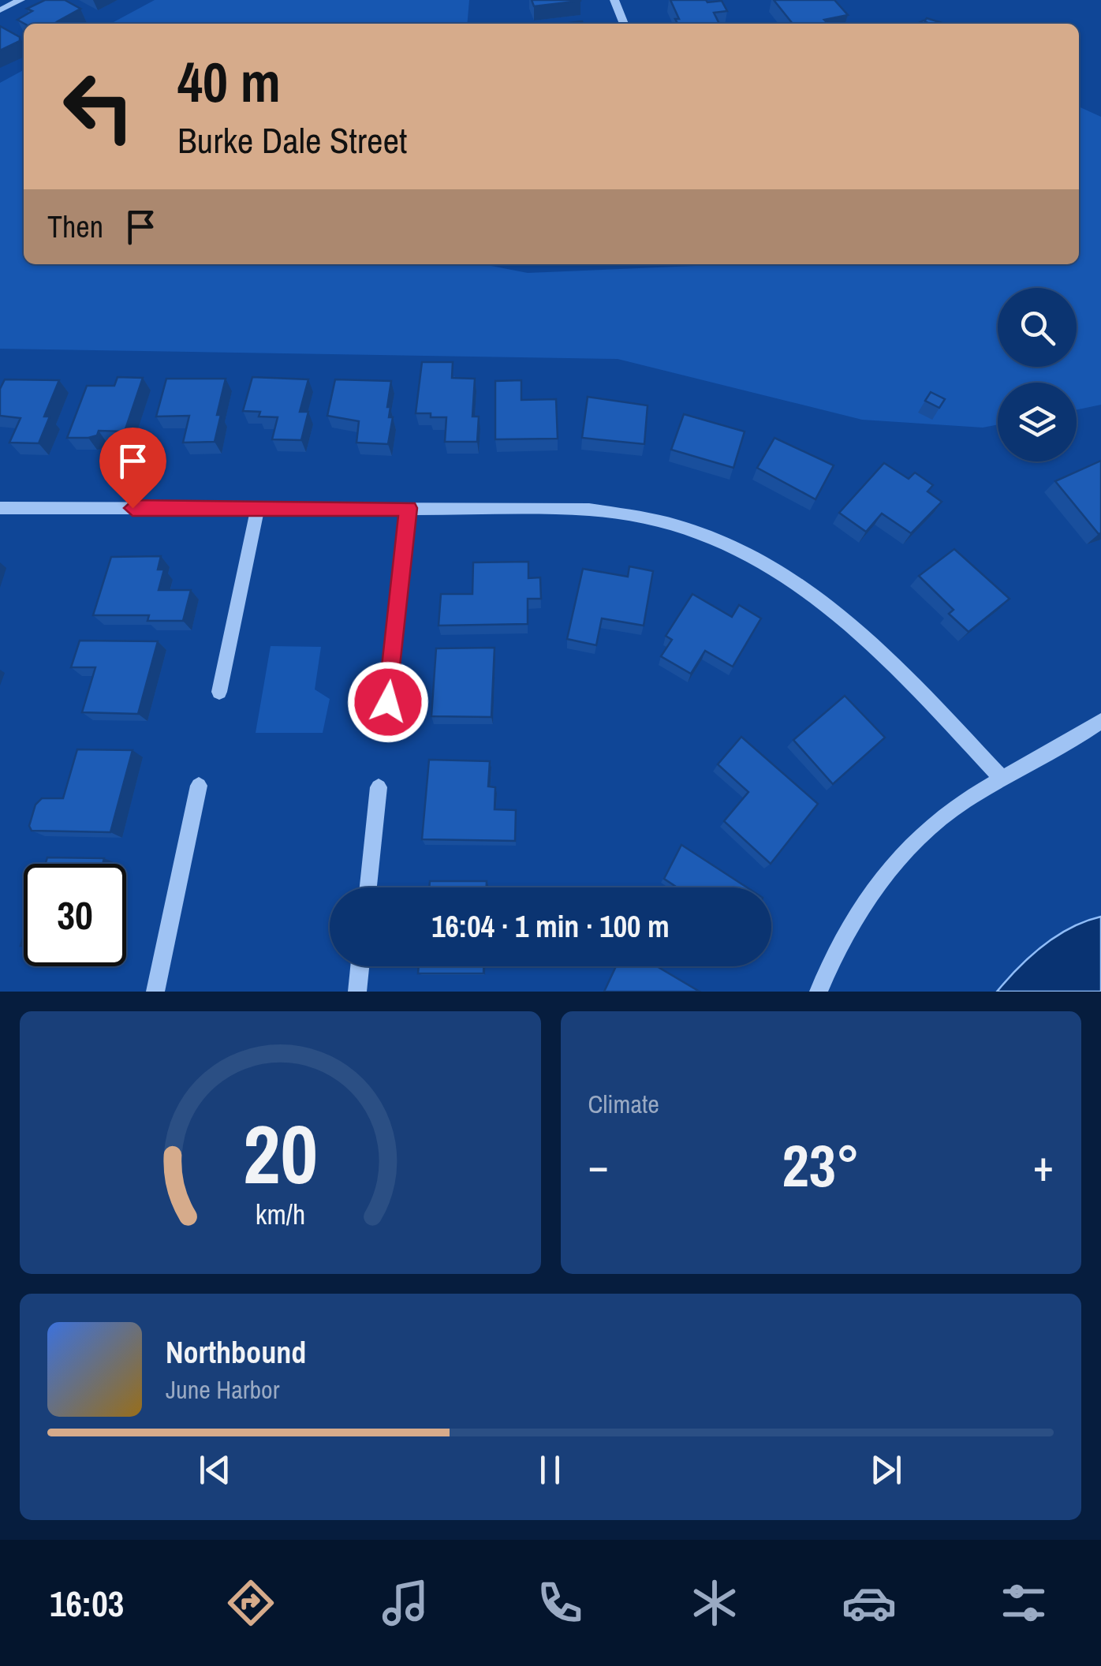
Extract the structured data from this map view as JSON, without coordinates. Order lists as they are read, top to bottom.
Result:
{
  "page": {
    "turn": ["40 m", "Burke Dale Street"],
    "then": "Then",
    "limit": "30",
    "trip": "16:04 · 1 min · 100 m",
    "tile": "Climate",
    "heat": ["−", "23°", "+"],
    "song": ["Northbound", "June Harbor"],
    "tabs": "16:03",
    "gauge": ["20", "km/h"]
  }
}
